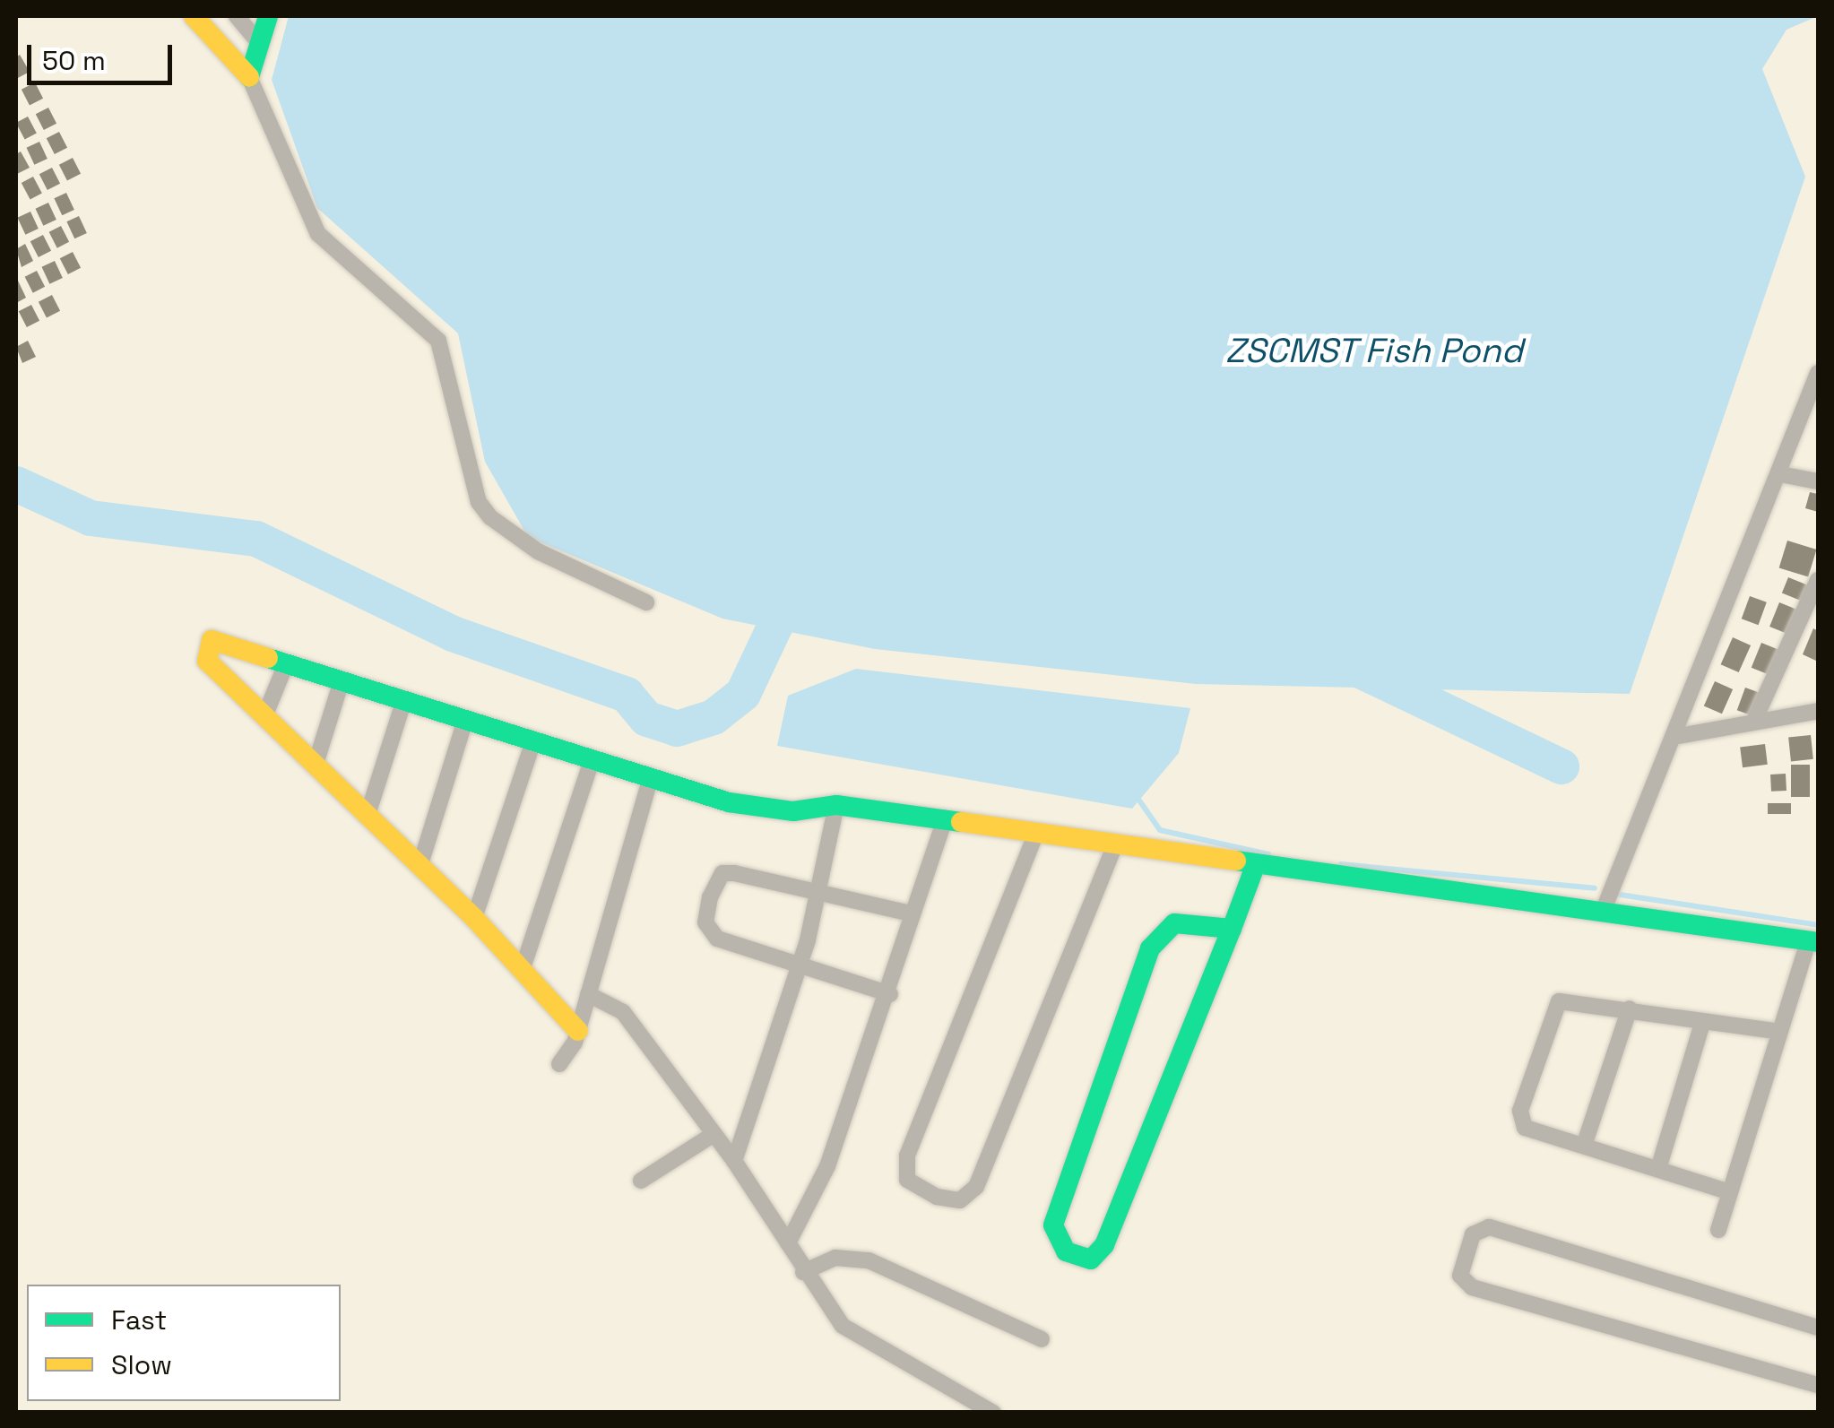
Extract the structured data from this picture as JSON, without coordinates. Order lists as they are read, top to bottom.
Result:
{
  "water": ["ZSCMST Fish Pond"],
  "legend": ["Fast", "Slow"],
  "scale_bar": "50 m"
}
